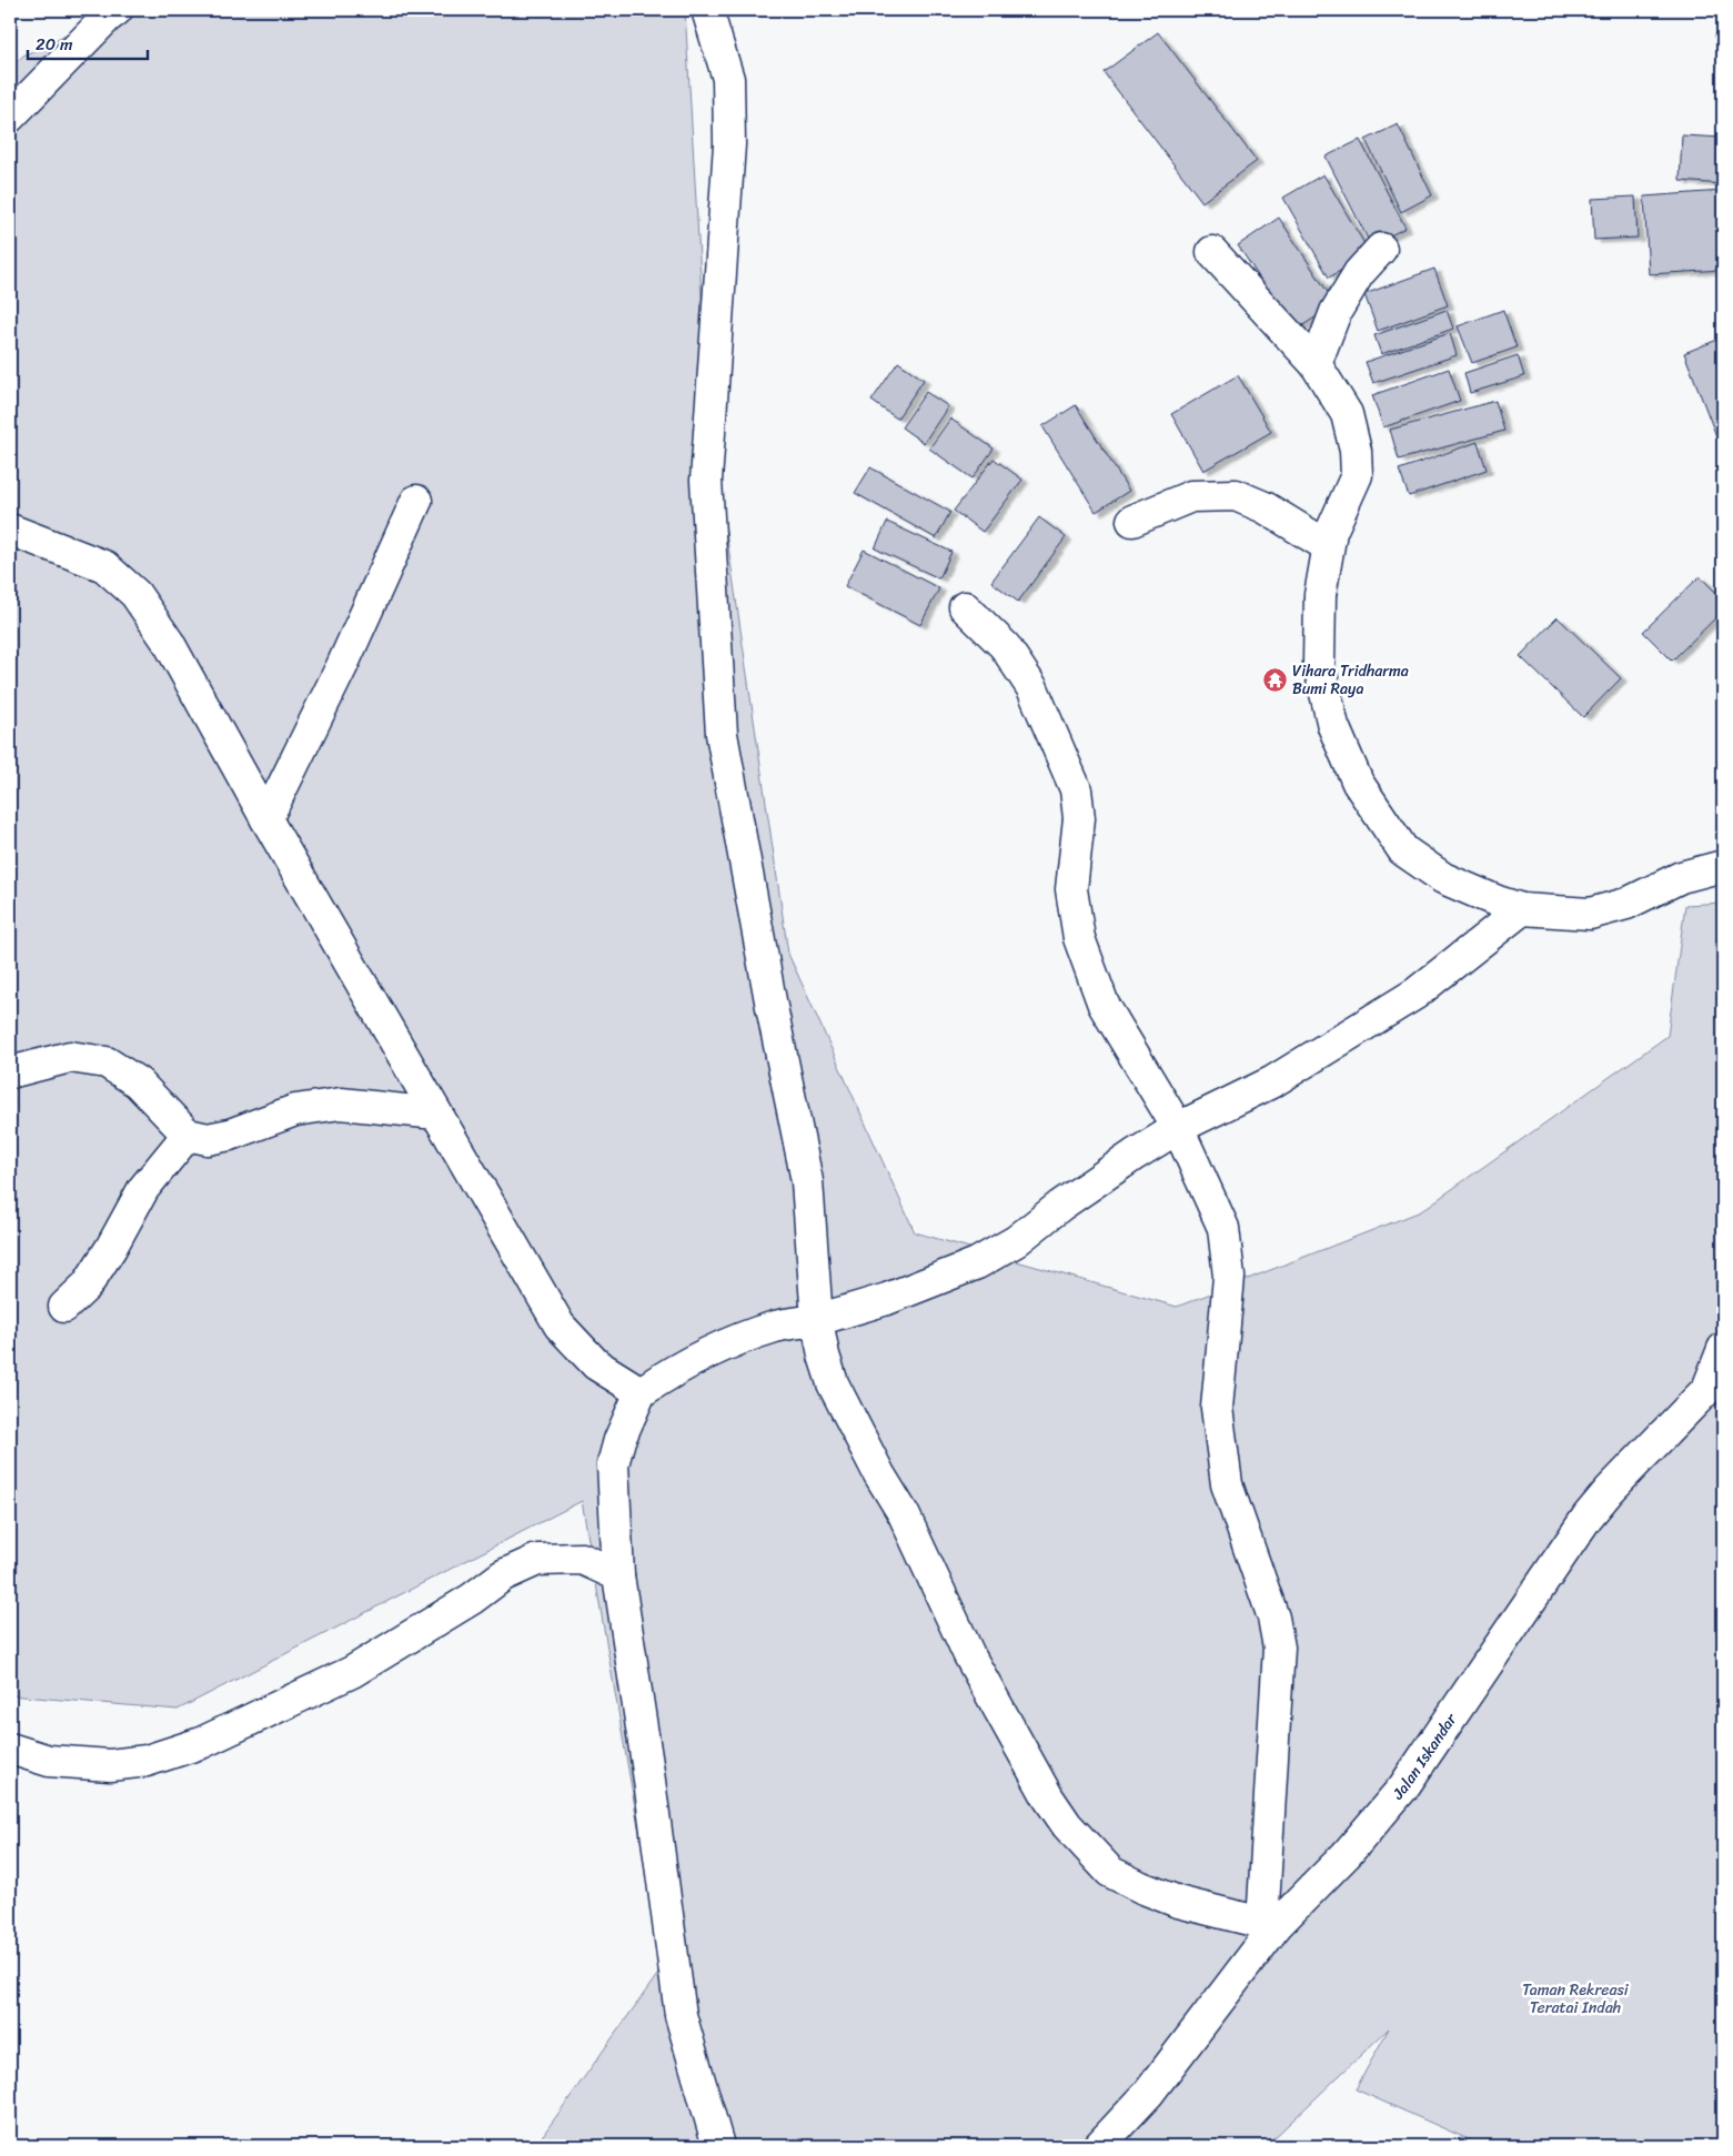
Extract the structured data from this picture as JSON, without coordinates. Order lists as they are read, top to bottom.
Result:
{
  "streets": {
    "street": ["Jalan Iskandar"]
  },
  "parks": ["Taman Rekreasi Teratai Indah"],
  "places": {
    "temple": ["Vihara Tridharma Bumi Raya"]
  },
  "scale_bar": "20 m"
}
